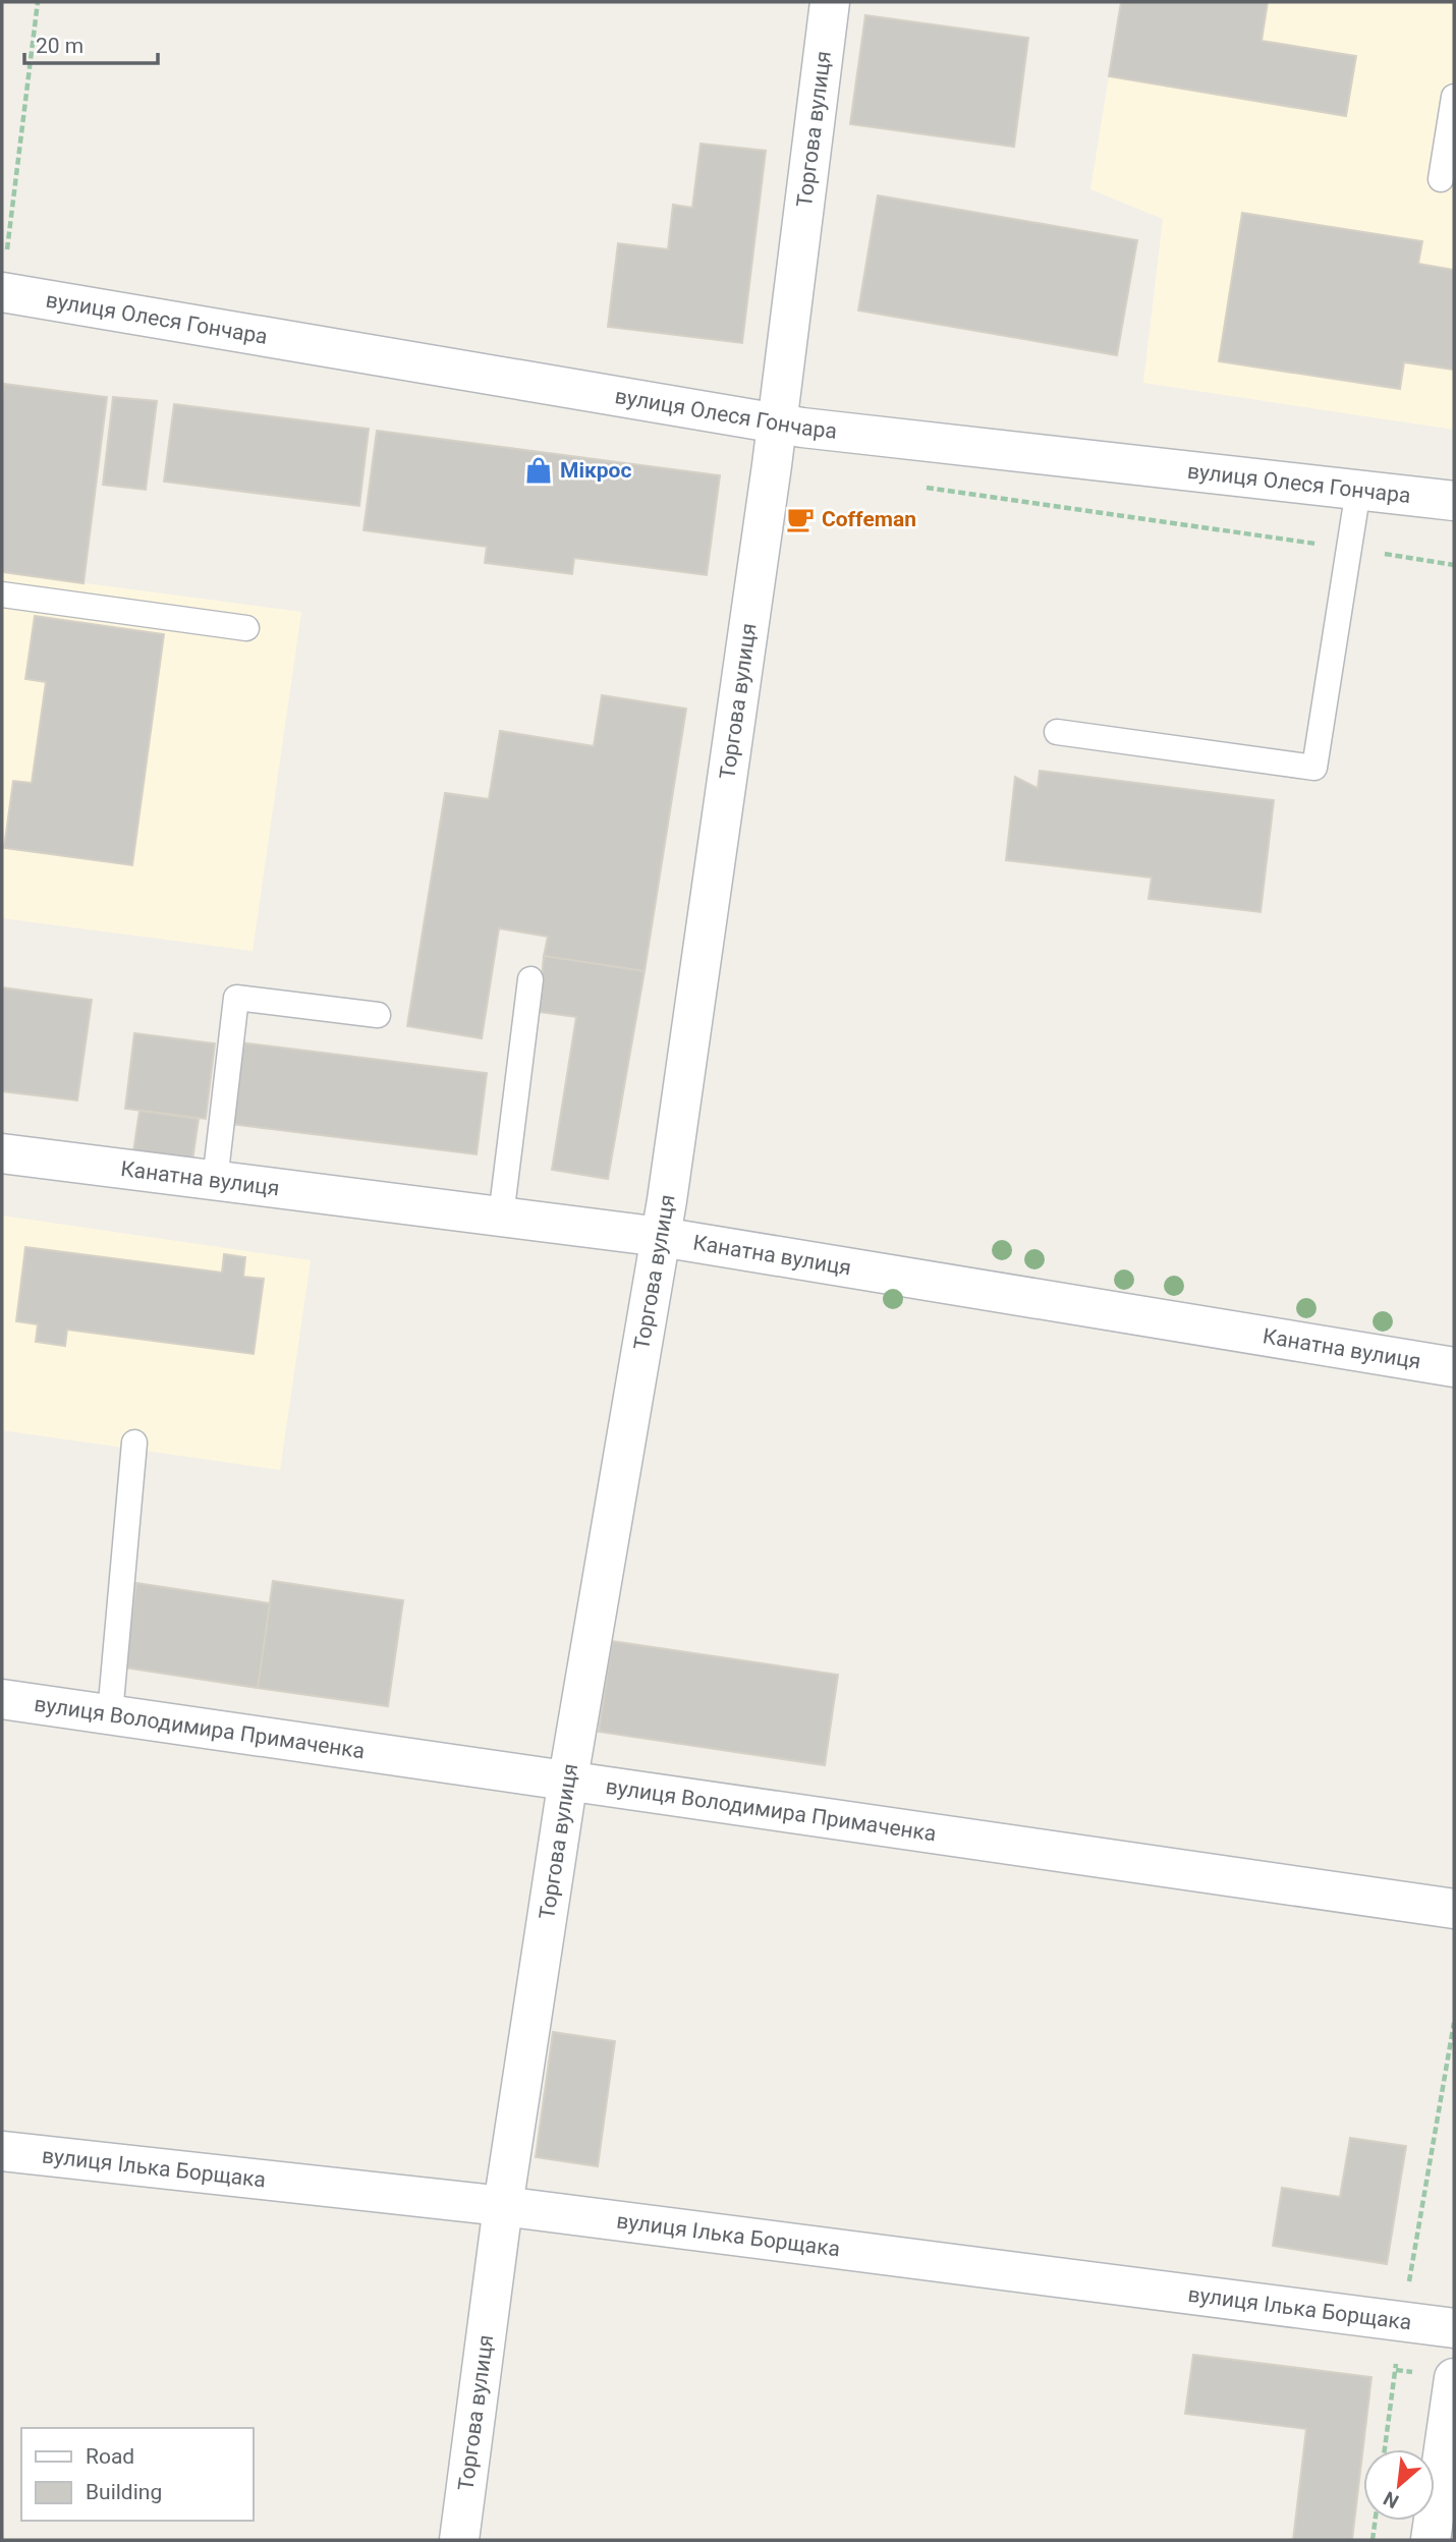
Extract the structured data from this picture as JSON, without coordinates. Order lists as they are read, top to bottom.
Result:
{
  "streets": {
    "street": [
      "Торгова вулиця",
      "вулиця Олеся Гончара",
      "Канатна вулиця",
      "вулиця Володимира Примаченка",
      "вулиця Ілька Борщака"
    ]
  },
  "crossings": [
    ["Торгова вулиця", "вулиця Олеся Гончара"],
    ["Торгова вулиця", "Канатна вулиця"],
    ["Торгова вулиця", "вулиця Володимира Примаченка"],
    ["Торгова вулиця", "вулиця Ілька Борщака"]
  ],
  "places": {
    "shop": ["Мікрос"],
    "cafe": ["Coffeman"]
  },
  "legend": ["Road", "Building"],
  "scale_bar": "20 m",
  "north": "bottom left"
}
